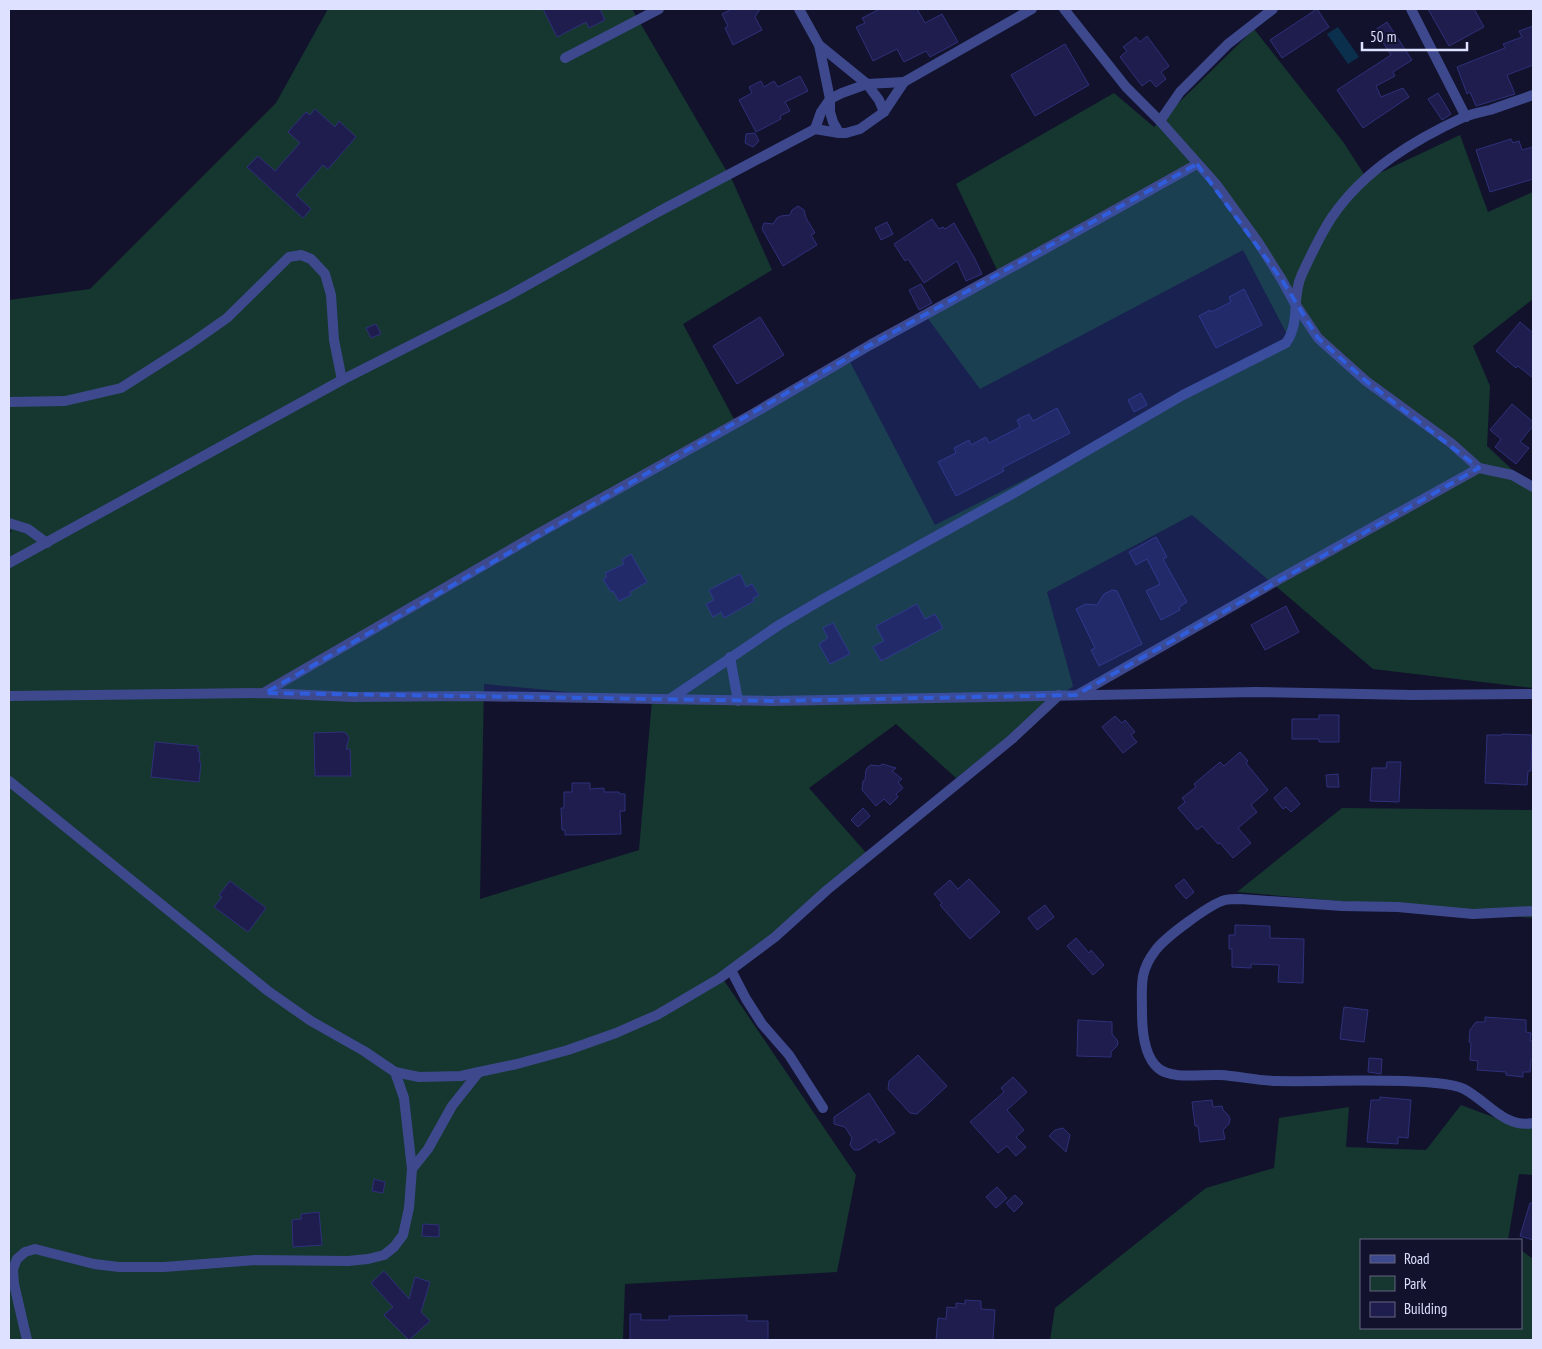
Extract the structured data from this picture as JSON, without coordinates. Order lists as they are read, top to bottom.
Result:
{
  "legend": ["Road", "Park", "Building"],
  "scale_bar": "50 m"
}
